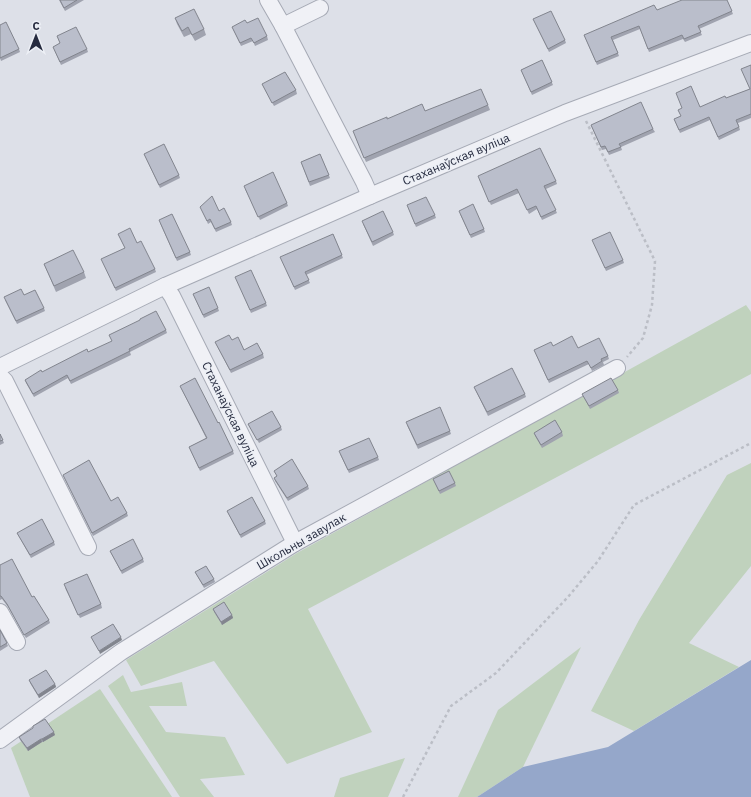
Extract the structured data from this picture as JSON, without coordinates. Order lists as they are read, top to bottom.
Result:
{
  "streets": {
    "street": ["Стаханаўская вуліца", "Школьны завулак"]
  },
  "crossings": [
    ["Стаханаўская вуліца", "Школьны завулак"]
  ],
  "north": "top"
}
